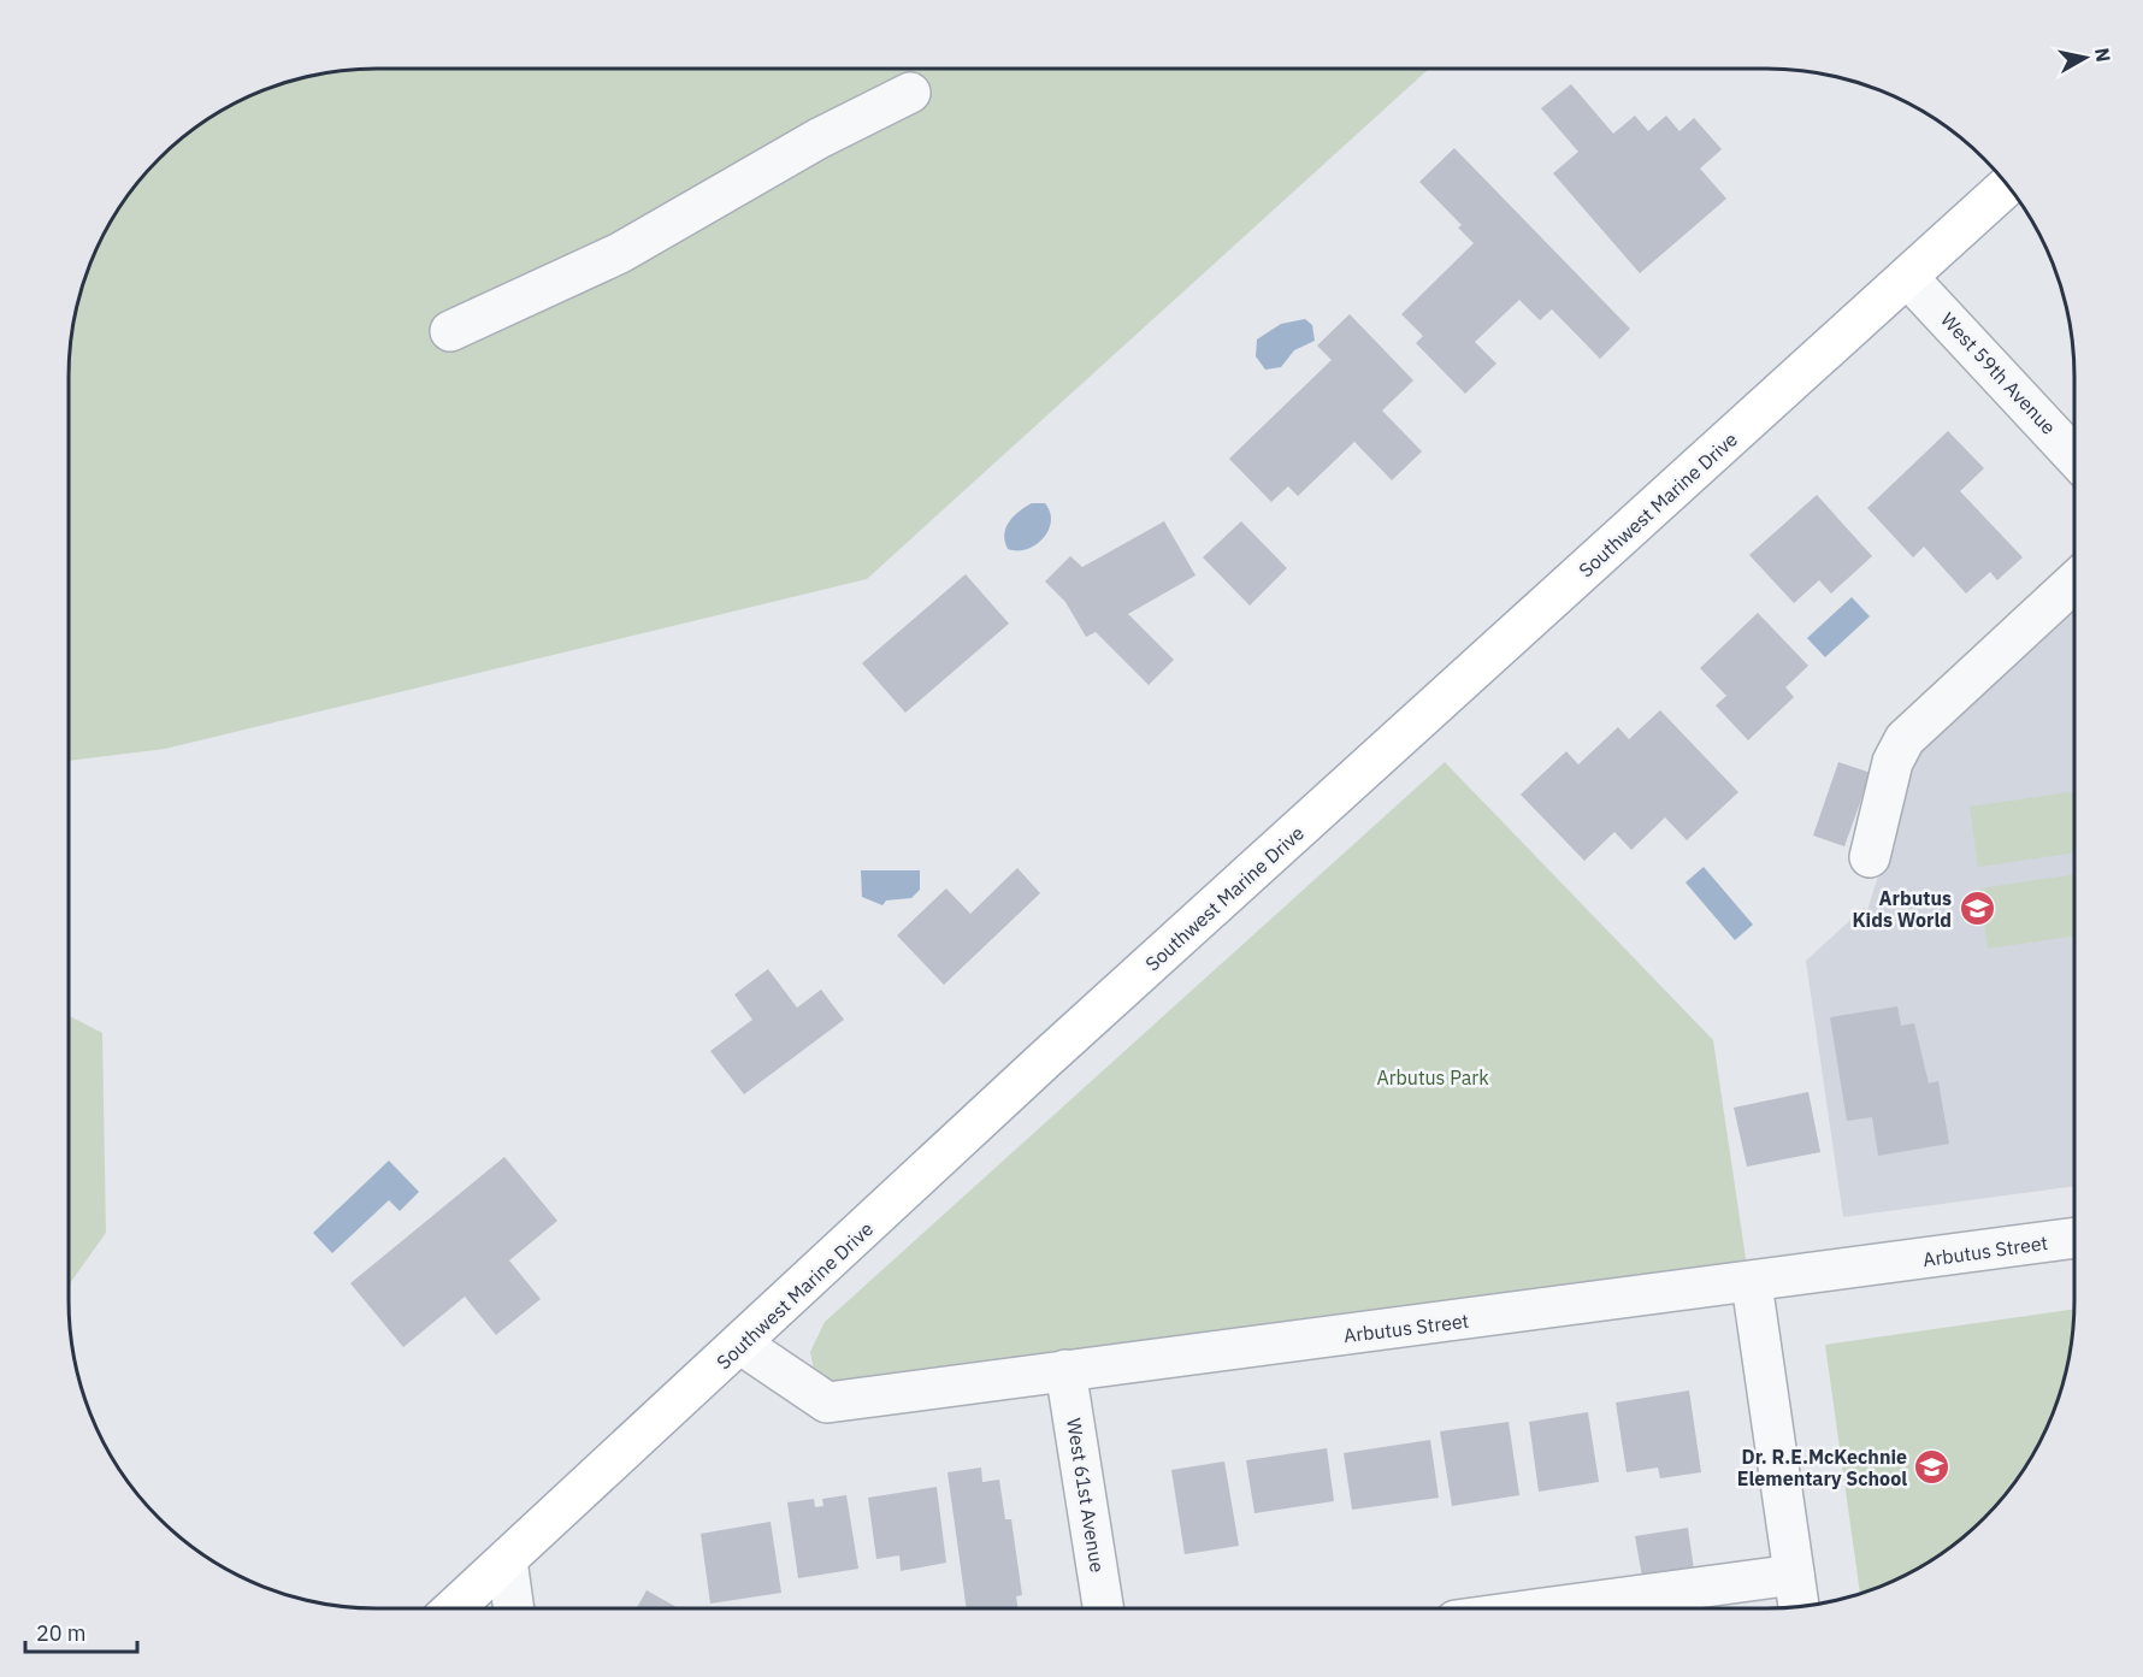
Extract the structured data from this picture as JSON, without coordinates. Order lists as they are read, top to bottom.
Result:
{
  "streets": {
    "main road": ["Southwest Marine Drive"],
    "street": ["West 59th Avenue", "Arbutus Street", "West 61st Avenue"]
  },
  "crossings": [
    ["West 59th Avenue", "Southwest Marine Drive"],
    ["Southwest Marine Drive", "Arbutus Street"],
    ["Arbutus Street", "West 61st Avenue"]
  ],
  "parks": ["Arbutus Park"],
  "places": {
    "school or university": ["Arbutus Kids World", "Dr. R.E.McKechnie Elementary School"]
  },
  "scale_bar": "20 m",
  "north": "right"
}
